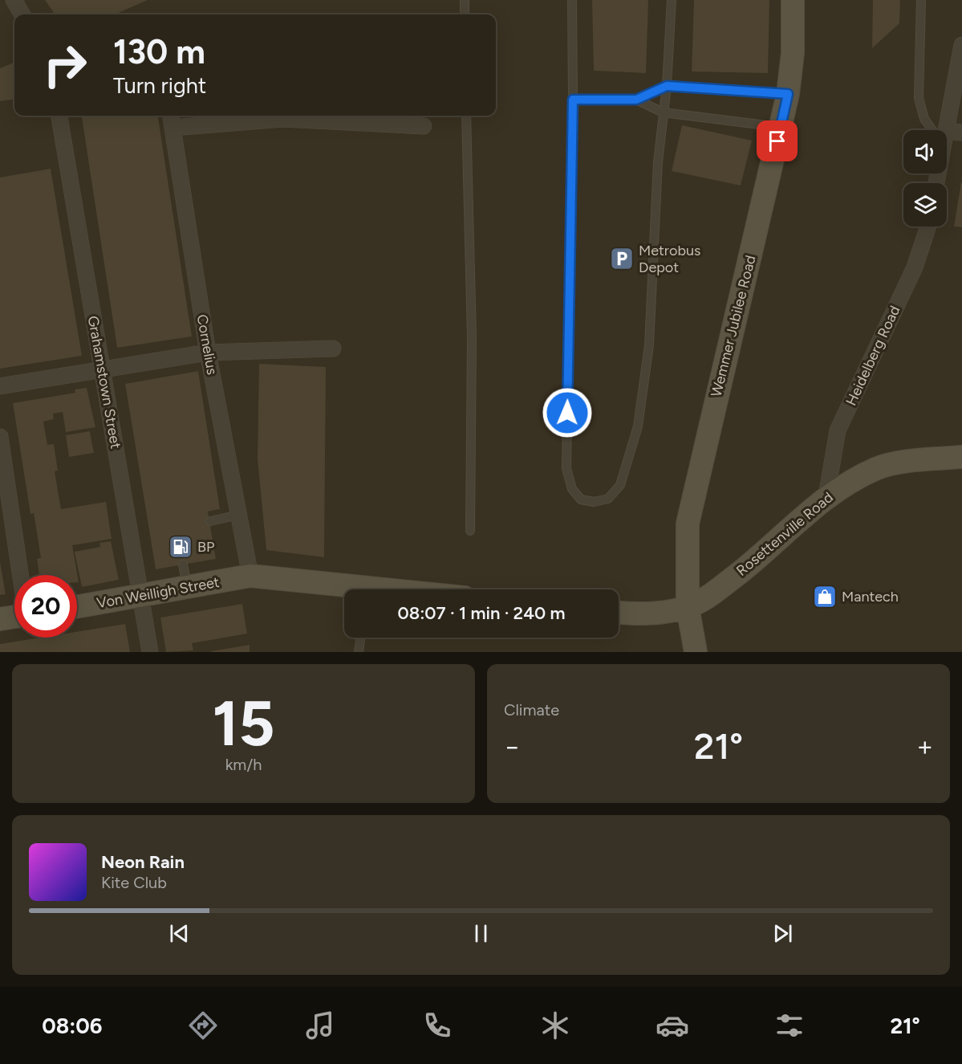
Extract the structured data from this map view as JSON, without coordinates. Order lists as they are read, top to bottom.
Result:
{
  "streets": {
    "main road": ["Wemmer Jubilee Road", "Rosettenville Road", "Von Weilligh Street"],
    "street": ["Cornelius", "Heidelberg Road", "Grahamstown Street"]
  },
  "crossings": [
    ["Wemmer Jubilee Road", "Rosettenville Road"],
    ["Cornelius", "Von Weilligh Street"],
    ["Heidelberg Road", "Rosettenville Road"],
    ["Grahamstown Street", "Von Weilligh Street"]
  ],
  "places": {
    "parking": ["Metrobus Depot"],
    "fuel station": ["BP"],
    "shop": ["Mantech"]
  },
  "page": {
    "turn": ["130 m", "Turn right"],
    "limit": "20",
    "trip": "08:07 · 1 min · 240 m",
    "tile": [
      ["15", "km/h"],
      "Climate"
    ],
    "heat": ["−", "21°", "+"],
    "song": ["Neon Rain", "Kite Club"],
    "tabs": ["08:06", "21°"]
  }
}
